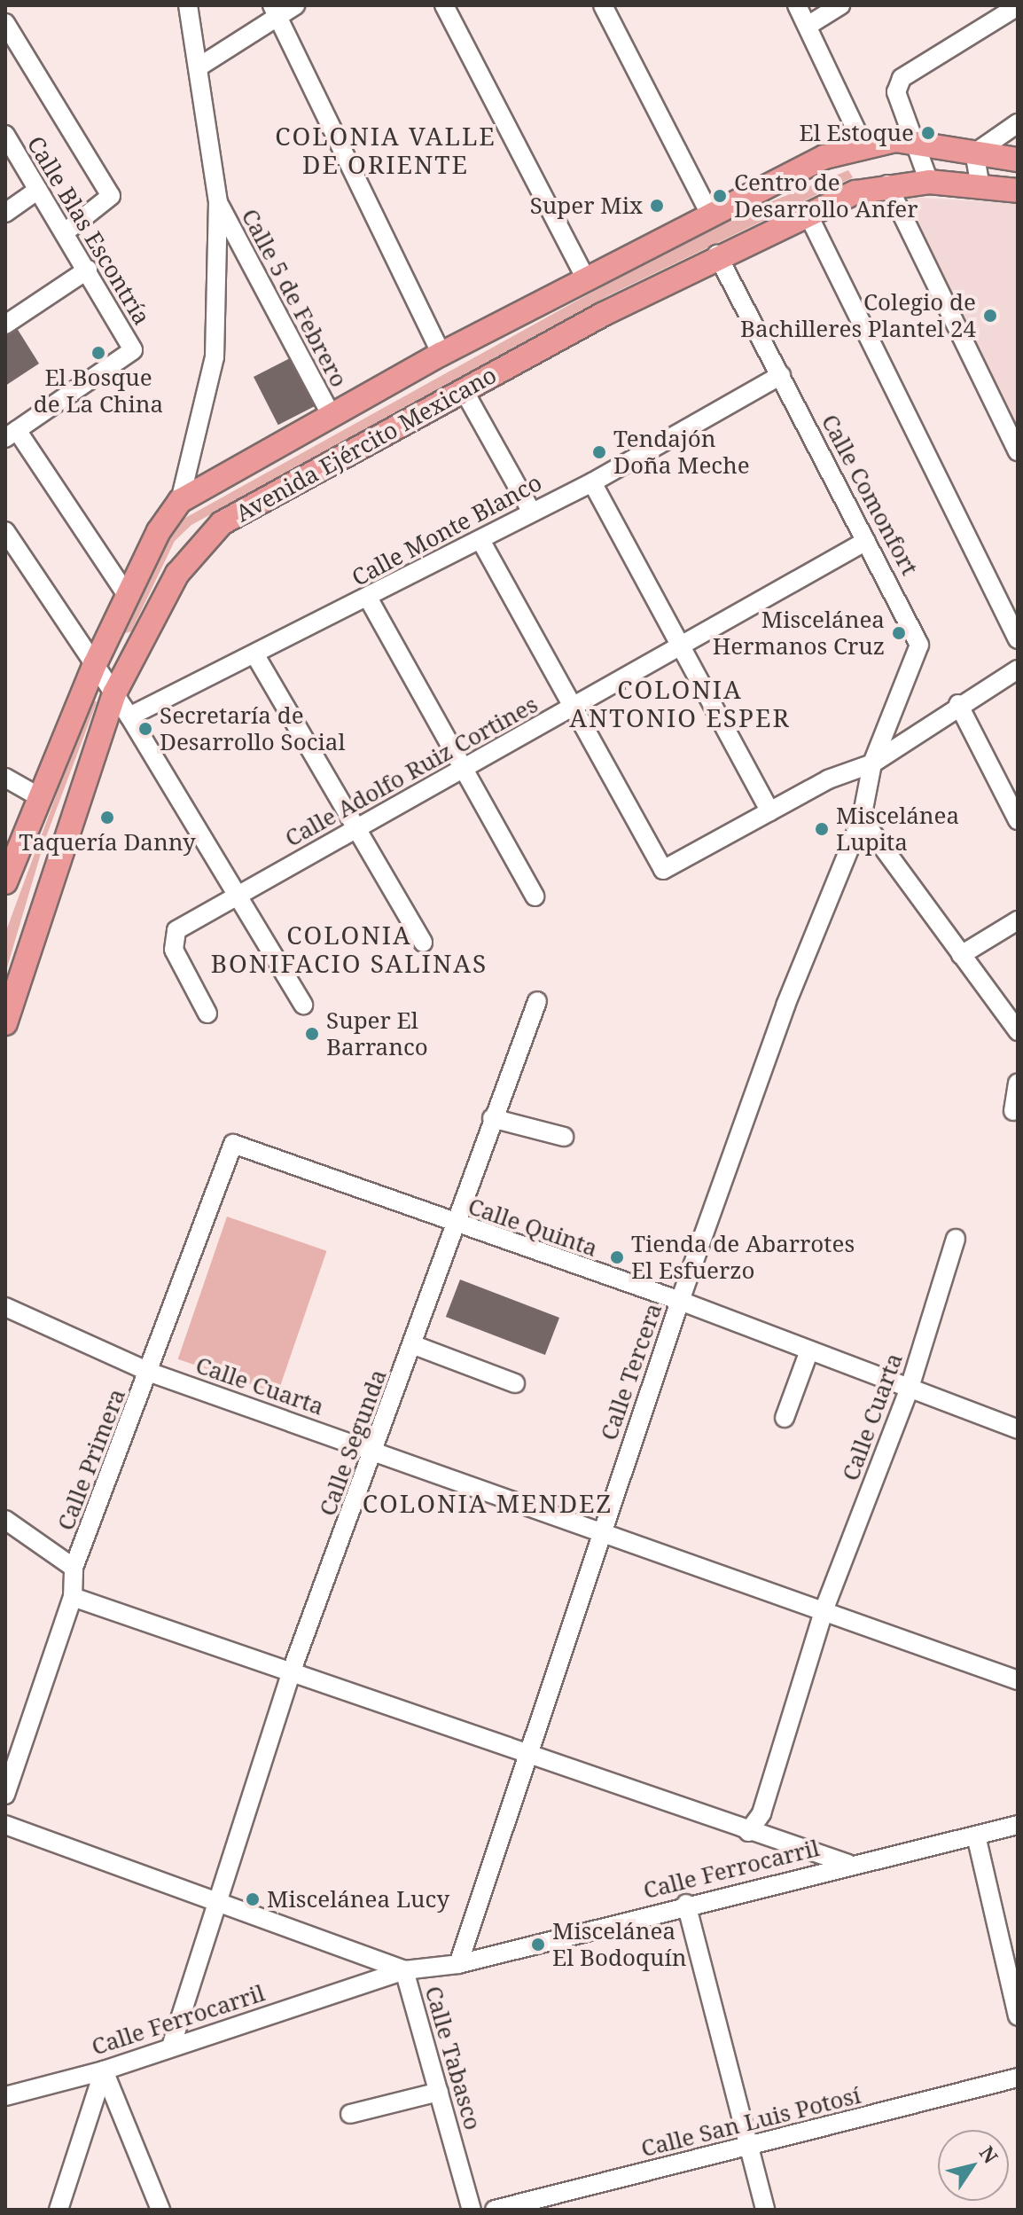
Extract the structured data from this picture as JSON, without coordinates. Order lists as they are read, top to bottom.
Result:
{
  "streets": {
    "main road": ["Avenida Ejército Mexicano"],
    "street": [
      "Calle Blas Escontría",
      "Calle 5 de Febrero",
      "Calle Comonfort",
      "Calle Monte Blanco",
      "Calle Adolfo Ruiz Cortines",
      "Calle Quinta",
      "Calle Tercera",
      "Calle Cuarta",
      "Calle Segunda",
      "Calle Primera",
      "Calle Ferrocarril",
      "Calle Tabasco",
      "Calle San Luis Potosí"
    ]
  },
  "crossings": [
    ["Calle 5 de Febrero", "Avenida Ejército Mexicano"],
    ["Avenida Ejército Mexicano", "Calle Comonfort"],
    ["Calle Comonfort", "Calle Monte Blanco"],
    ["Calle Comonfort", "Calle Adolfo Ruiz Cortines"],
    ["Calle Comonfort", "Calle Tercera"],
    ["Calle Quinta", "Calle Tercera"],
    ["Calle Quinta", "Calle Cuarta"],
    ["Calle Quinta", "Calle Segunda"],
    ["Calle Quinta", "Calle Primera"],
    ["Calle Tercera", "Calle Cuarta"],
    ["Calle Tercera", "Calle Ferrocarril"],
    ["Calle Tercera", "Calle Tabasco"],
    ["Calle Cuarta", "Calle Segunda"],
    ["Calle Cuarta", "Calle Primera"],
    ["Calle Segunda", "Calle Ferrocarril"],
    ["Calle Ferrocarril", "Calle Tabasco"]
  ],
  "districts": [
    "COLONIA VALLE DE ORIENTE",
    "COLONIA ANTONIO ESPER",
    "COLONIA BONIFACIO SALINAS",
    "COLONIA MENDEZ"
  ],
  "places": [
    "El Estoque",
    "Centro de Desarrollo Anfer",
    "Super Mix",
    "Colegio de Bachilleres Plantel 24",
    "El Bosque de La China",
    "Tendajón Doña Meche",
    "Miscelánea Hermanos Cruz",
    "Secretaría de Desarrollo Social",
    "Taquería Danny",
    "Miscelánea Lupita",
    "Super El Barranco",
    "Tienda de Abarrotes El Esfuerzo",
    "Miscelánea Lucy",
    "Miscelánea El Bodoquín"
  ],
  "north": "top right"
}
